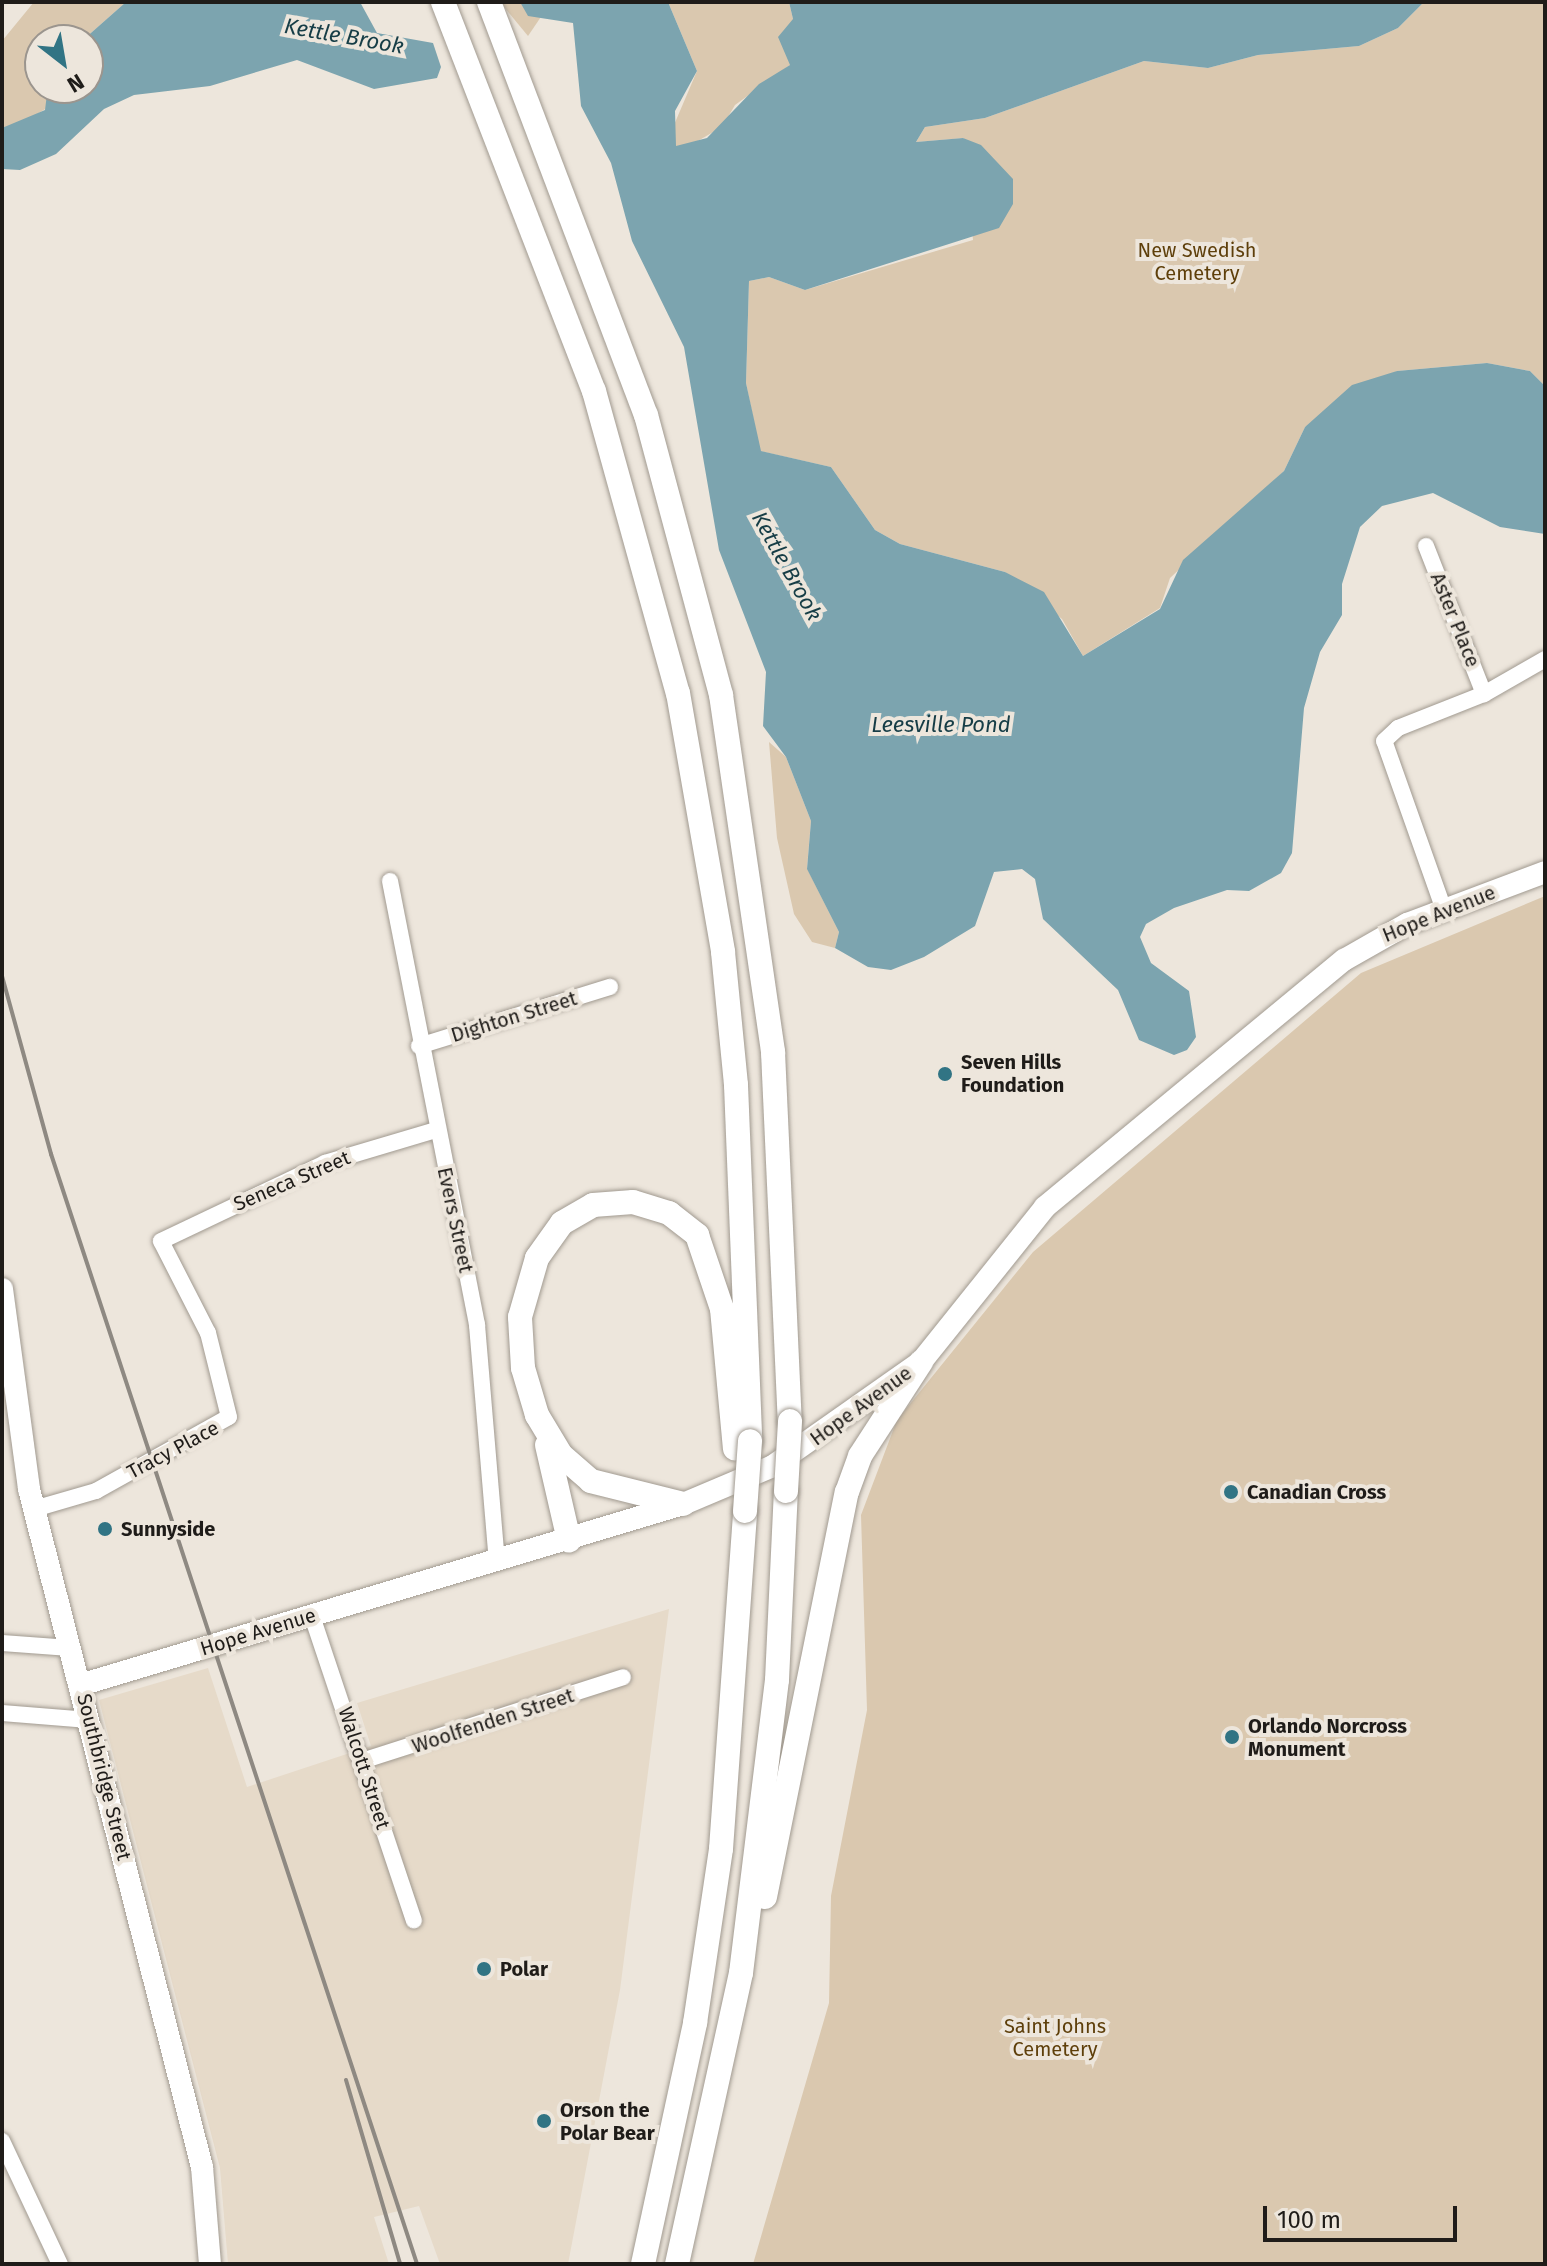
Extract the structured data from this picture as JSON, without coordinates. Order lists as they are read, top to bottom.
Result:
{
  "streets": {
    "main road": ["Hope Avenue", "Southbridge Street"],
    "street": [
      "Aster Place",
      "Dighton Street",
      "Seneca Street",
      "Evers Street",
      "Tracy Place",
      "Woolfenden Street",
      "Walcott Street"
    ]
  },
  "crossings": [
    ["Hope Avenue", "Evers Street"],
    ["Hope Avenue", "Walcott Street"],
    ["Hope Avenue", "Southbridge Street"],
    ["Dighton Street", "Evers Street"],
    ["Seneca Street", "Evers Street"],
    ["Seneca Street", "Tracy Place"],
    ["Tracy Place", "Southbridge Street"],
    ["Woolfenden Street", "Walcott Street"]
  ],
  "water": ["Kettle Brook", "Leesville Pond"],
  "parks": ["New Swedish Cemetery", "Saint Johns Cemetery"],
  "places": [
    "Seven Hills Foundation",
    "Canadian Cross",
    "Sunnyside",
    "Orlando Norcross Monument",
    "Polar",
    "Orson the Polar Bear"
  ],
  "scale_bar": "100 m",
  "north": "bottom right"
}
